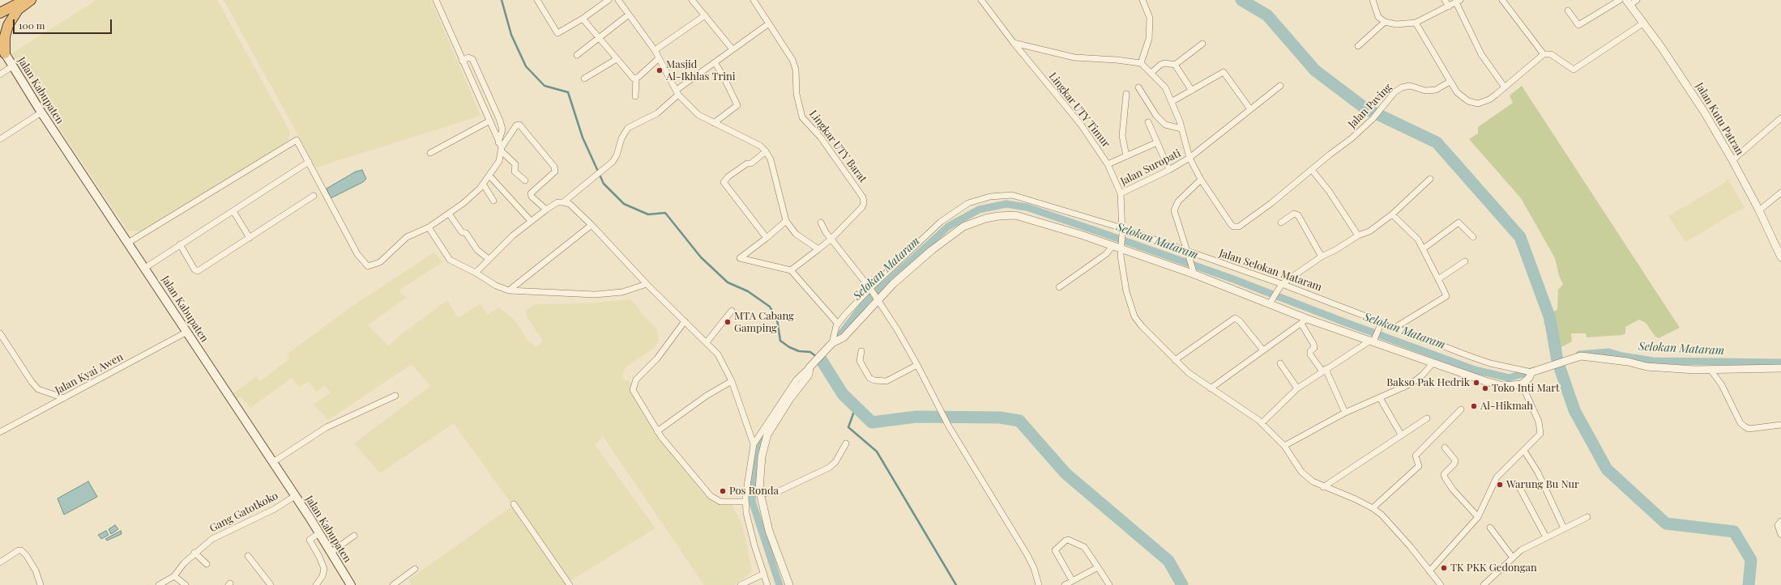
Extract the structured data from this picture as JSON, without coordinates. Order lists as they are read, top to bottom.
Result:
{
  "streets": {
    "main road": ["Jalan Kabupaten"],
    "street": [
      "Jalan Paving",
      "Lingkar UTY Timur",
      "Jalan Kutu Patran",
      "Lingkar UTY Barat",
      "Jalan Suropati",
      "Jalan Selokan Mataram",
      "Jalan Kyai Awen",
      "Gang Gatotkoko"
    ]
  },
  "crossings": [
    ["Jalan Kabupaten", "Jalan Kyai Awen"],
    ["Jalan Kabupaten", "Gang Gatotkoko"],
    ["Lingkar UTY Timur", "Jalan Suropati"],
    ["Lingkar UTY Timur", "Jalan Selokan Mataram"]
  ],
  "water": ["Selokan Mataram"],
  "places": [
    "Masjid Al-Ikhlas Trini",
    "MTA Cabang Gamping",
    "Bakso Pak Hedrik",
    "Toko Inti Mart",
    "Al-Hikmah",
    "Warung Bu Nur",
    "Pos Ronda",
    "TK PKK Gedongan"
  ],
  "scale_bar": "100 m"
}
